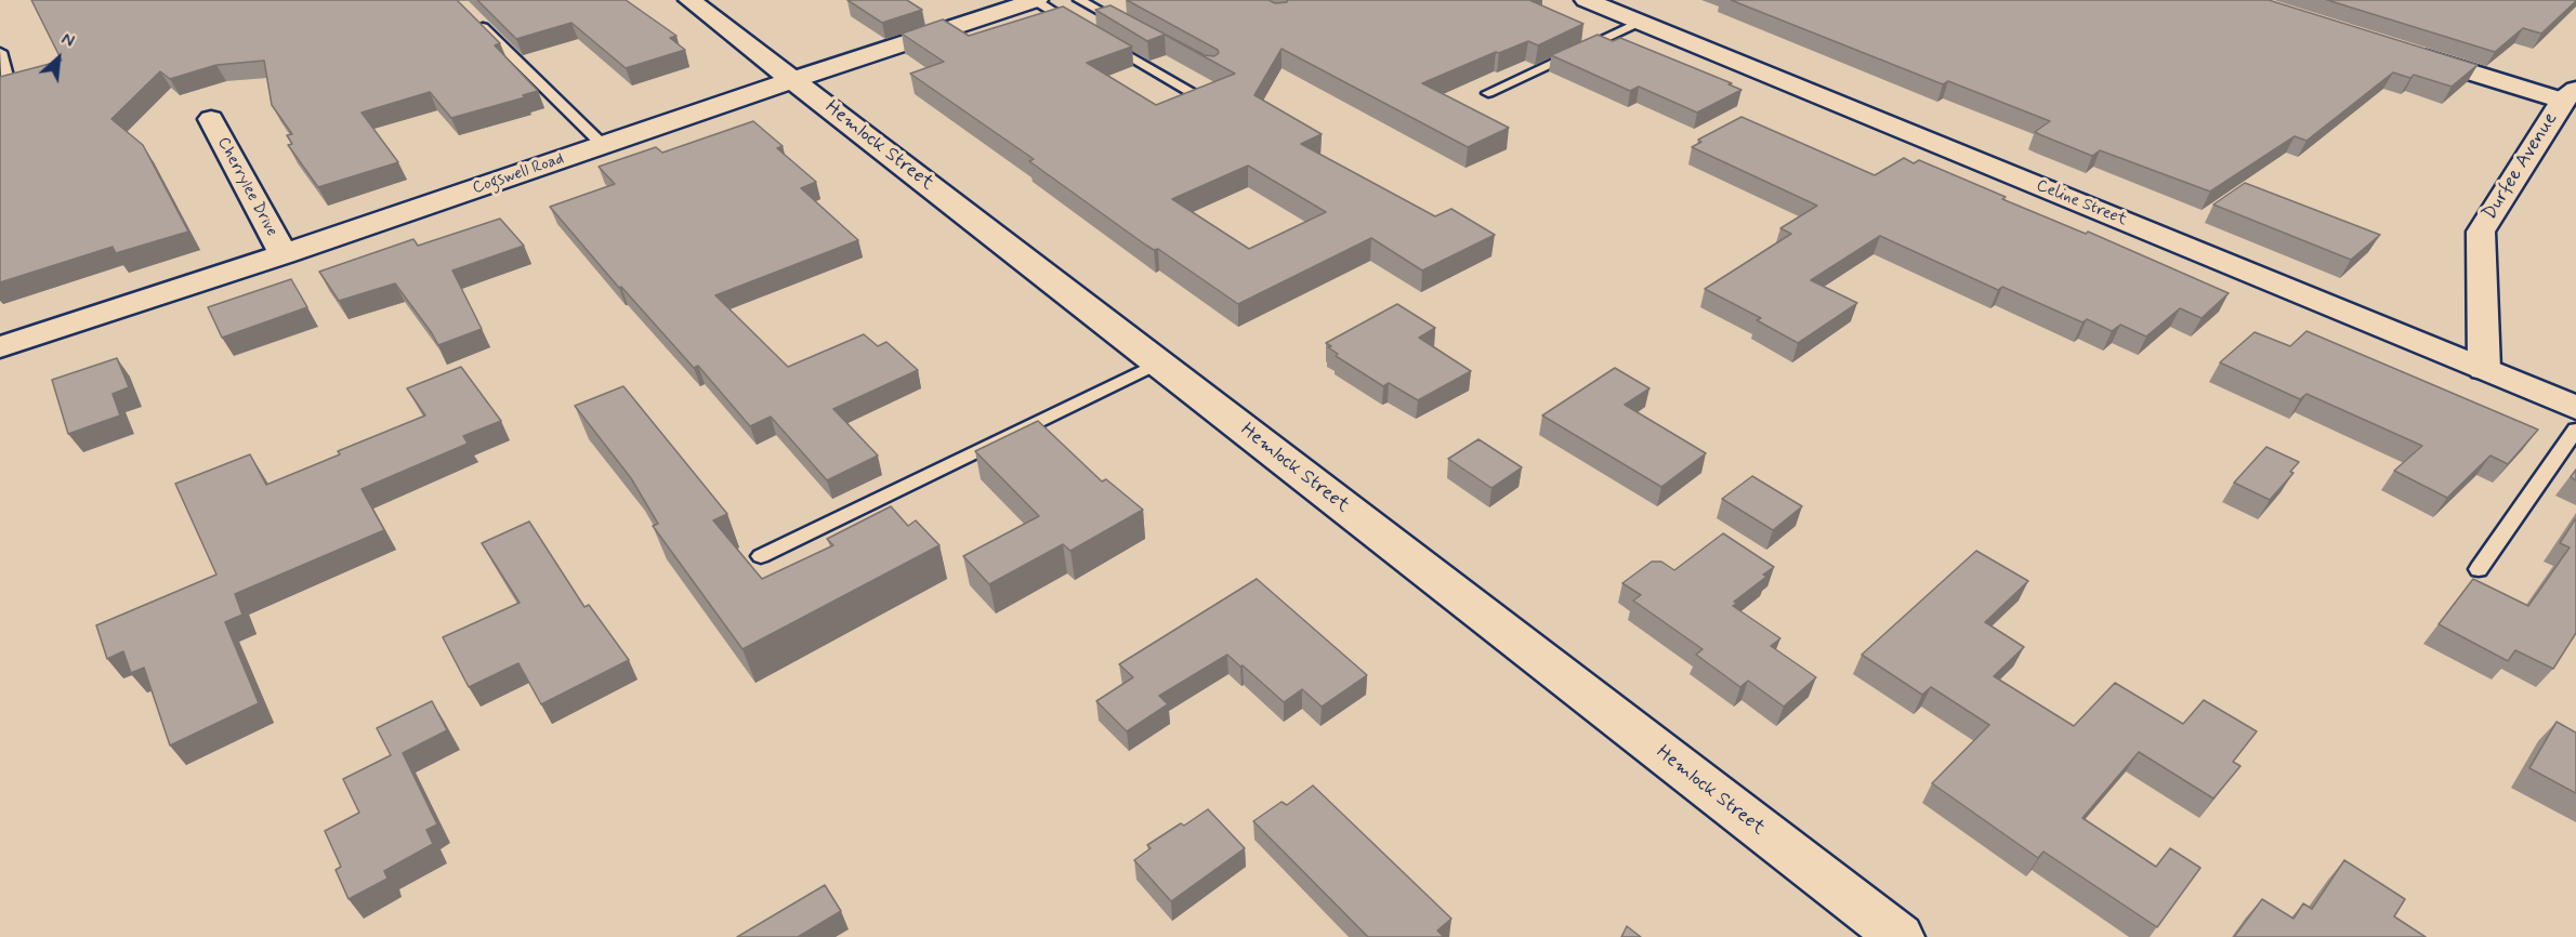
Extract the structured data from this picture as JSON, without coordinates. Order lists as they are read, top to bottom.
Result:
{
  "streets": {
    "street": [
      "Hemlock Street",
      "Durfee Avenue",
      "Cogswell Road",
      "Cherrylee Drive",
      "Celine Street"
    ]
  },
  "crossings": [
    ["Hemlock Street", "Cogswell Road"],
    ["Durfee Avenue", "Celine Street"],
    ["Cogswell Road", "Cherrylee Drive"]
  ],
  "north": "top right"
}
